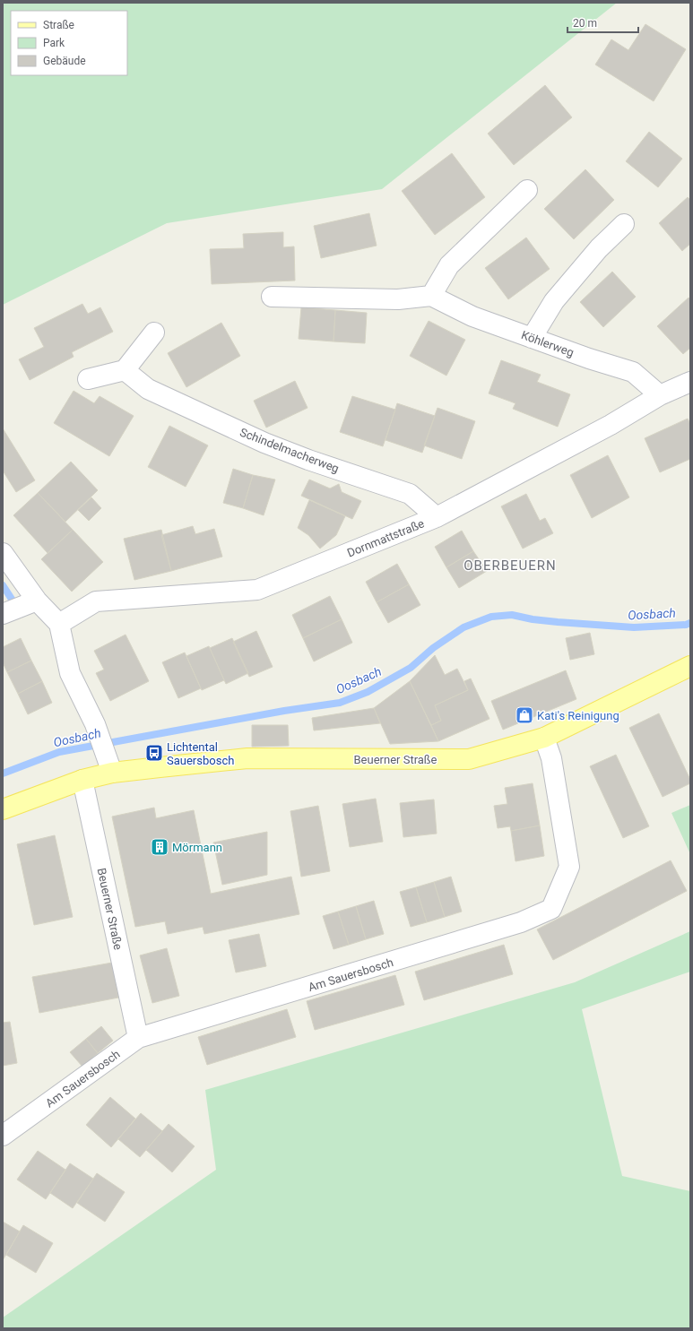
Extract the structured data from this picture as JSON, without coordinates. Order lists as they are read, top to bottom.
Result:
{
  "streets": {
    "main road": ["Beuerner Straße"],
    "street": [
      "Köhlerweg",
      "Schindelmacherweg",
      "Dornmattstraße",
      "Am Sauersbosch"
    ]
  },
  "crossings": [
    ["Köhlerweg", "Dornmattstraße"],
    ["Schindelmacherweg", "Dornmattstraße"],
    ["Beuerner Straße", "Am Sauersbosch"]
  ],
  "districts": ["OBERBEUERN"],
  "water": ["Oosbach"],
  "places": {
    "shop": ["Kati's Reinigung"],
    "bus stop": ["Lichtental Sauersbosch"],
    "building": ["Mörmann"]
  },
  "legend": ["Straße", "Park", "Gebäude"],
  "scale_bar": "20 m"
}
